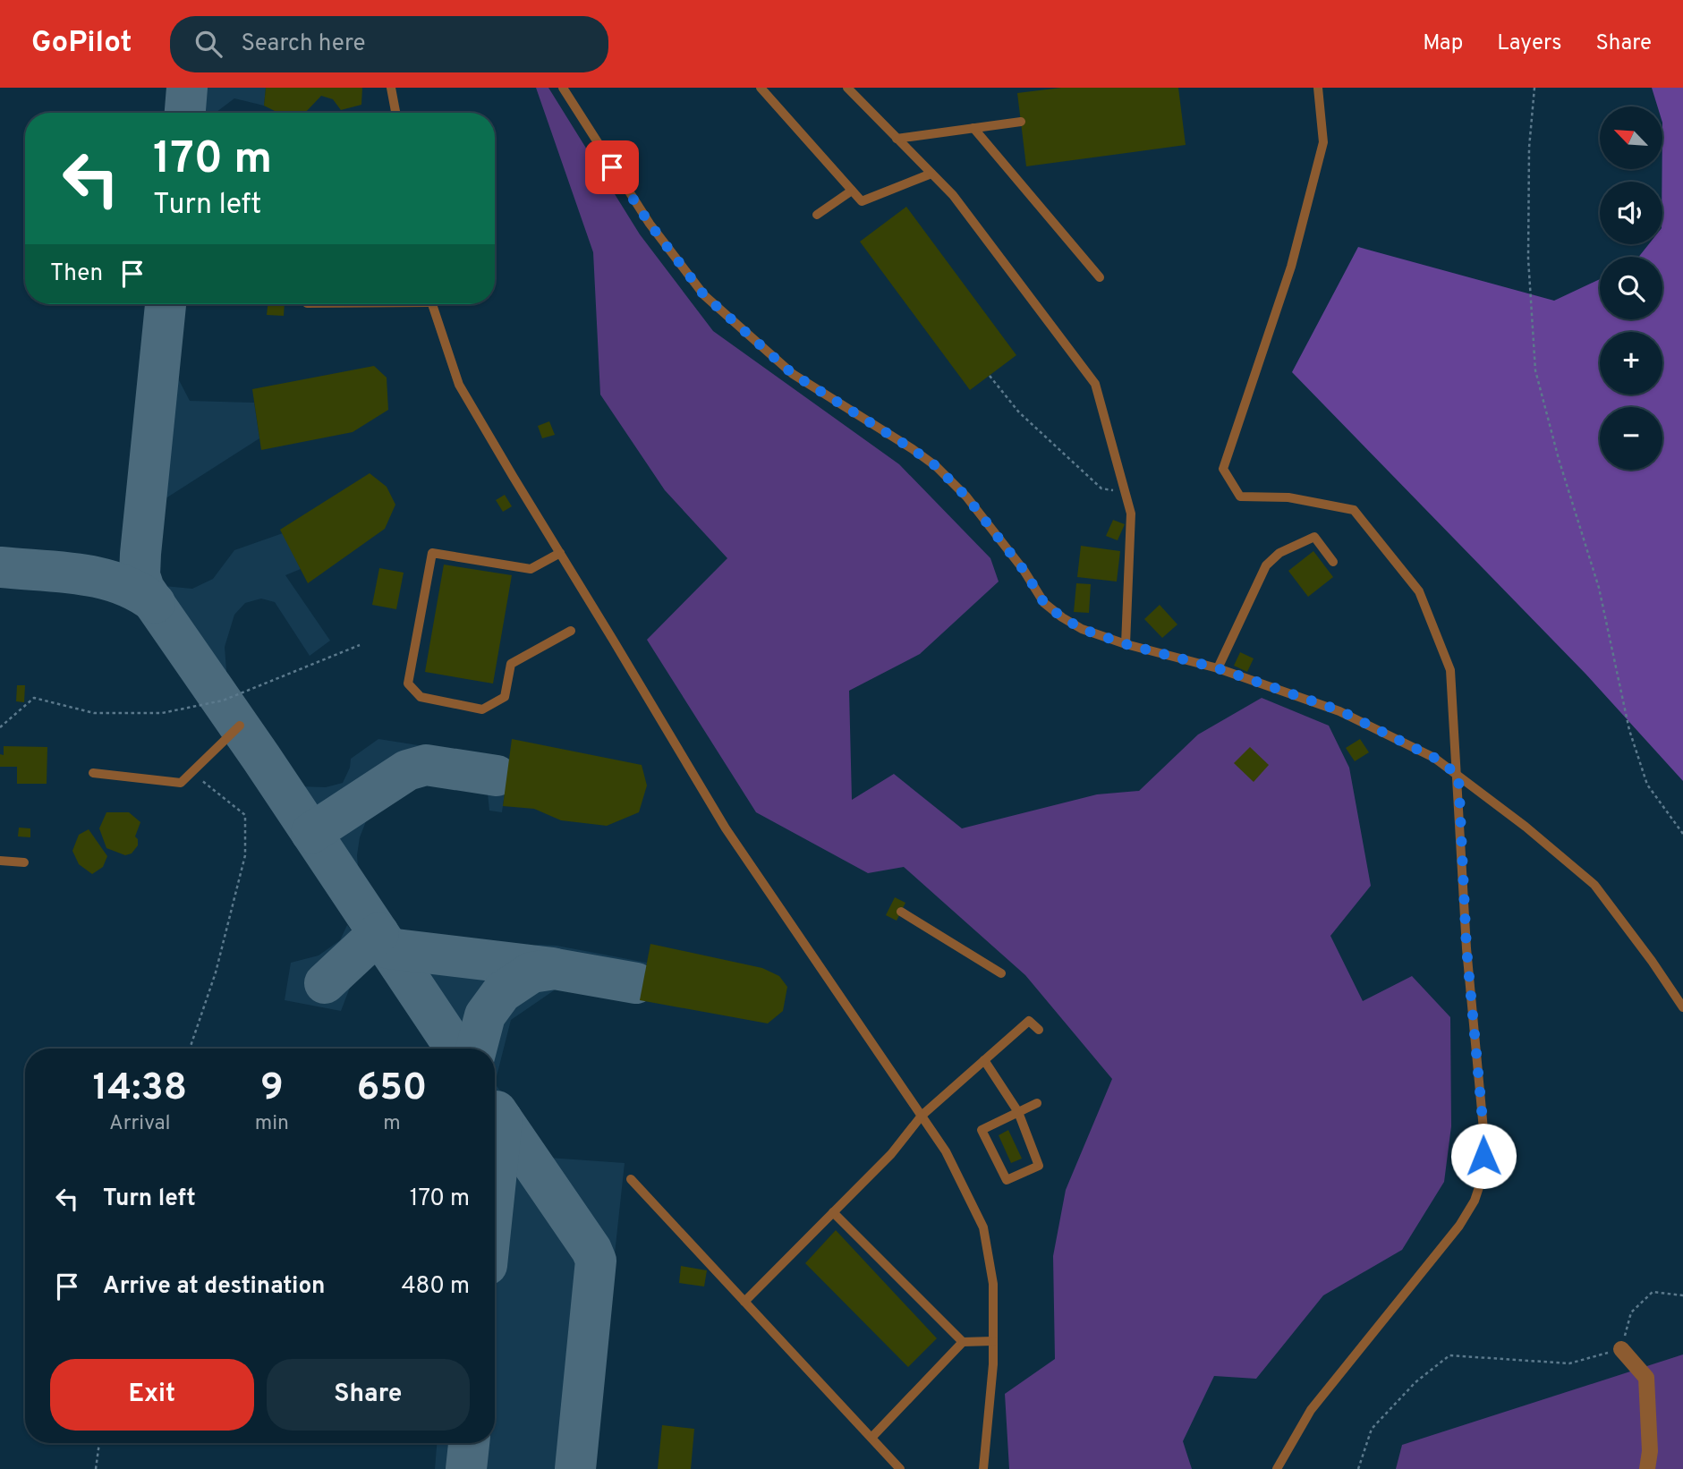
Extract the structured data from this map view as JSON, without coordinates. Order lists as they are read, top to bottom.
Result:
{
  "north": "top left",
  "page": {
    "header": "GoPilot",
    "search": "Search here",
    "nav": ["Map", "Layers", "Share"],
    "map_buttons": ["+", "−"],
    "turn": ["170 m", "Turn left"],
    "then": "Then",
    "eta": [
      "14:38",
      "Arrival",
      "9",
      "min",
      "650",
      "m"
    ],
    "list": [
      {
        "name": "Turn left",
        "value": "170 m"
      },
      {
        "name": "Arrive at destination",
        "value": "480 m"
      }
    ],
    "buttons": ["Exit", "Share"]
  }
}
